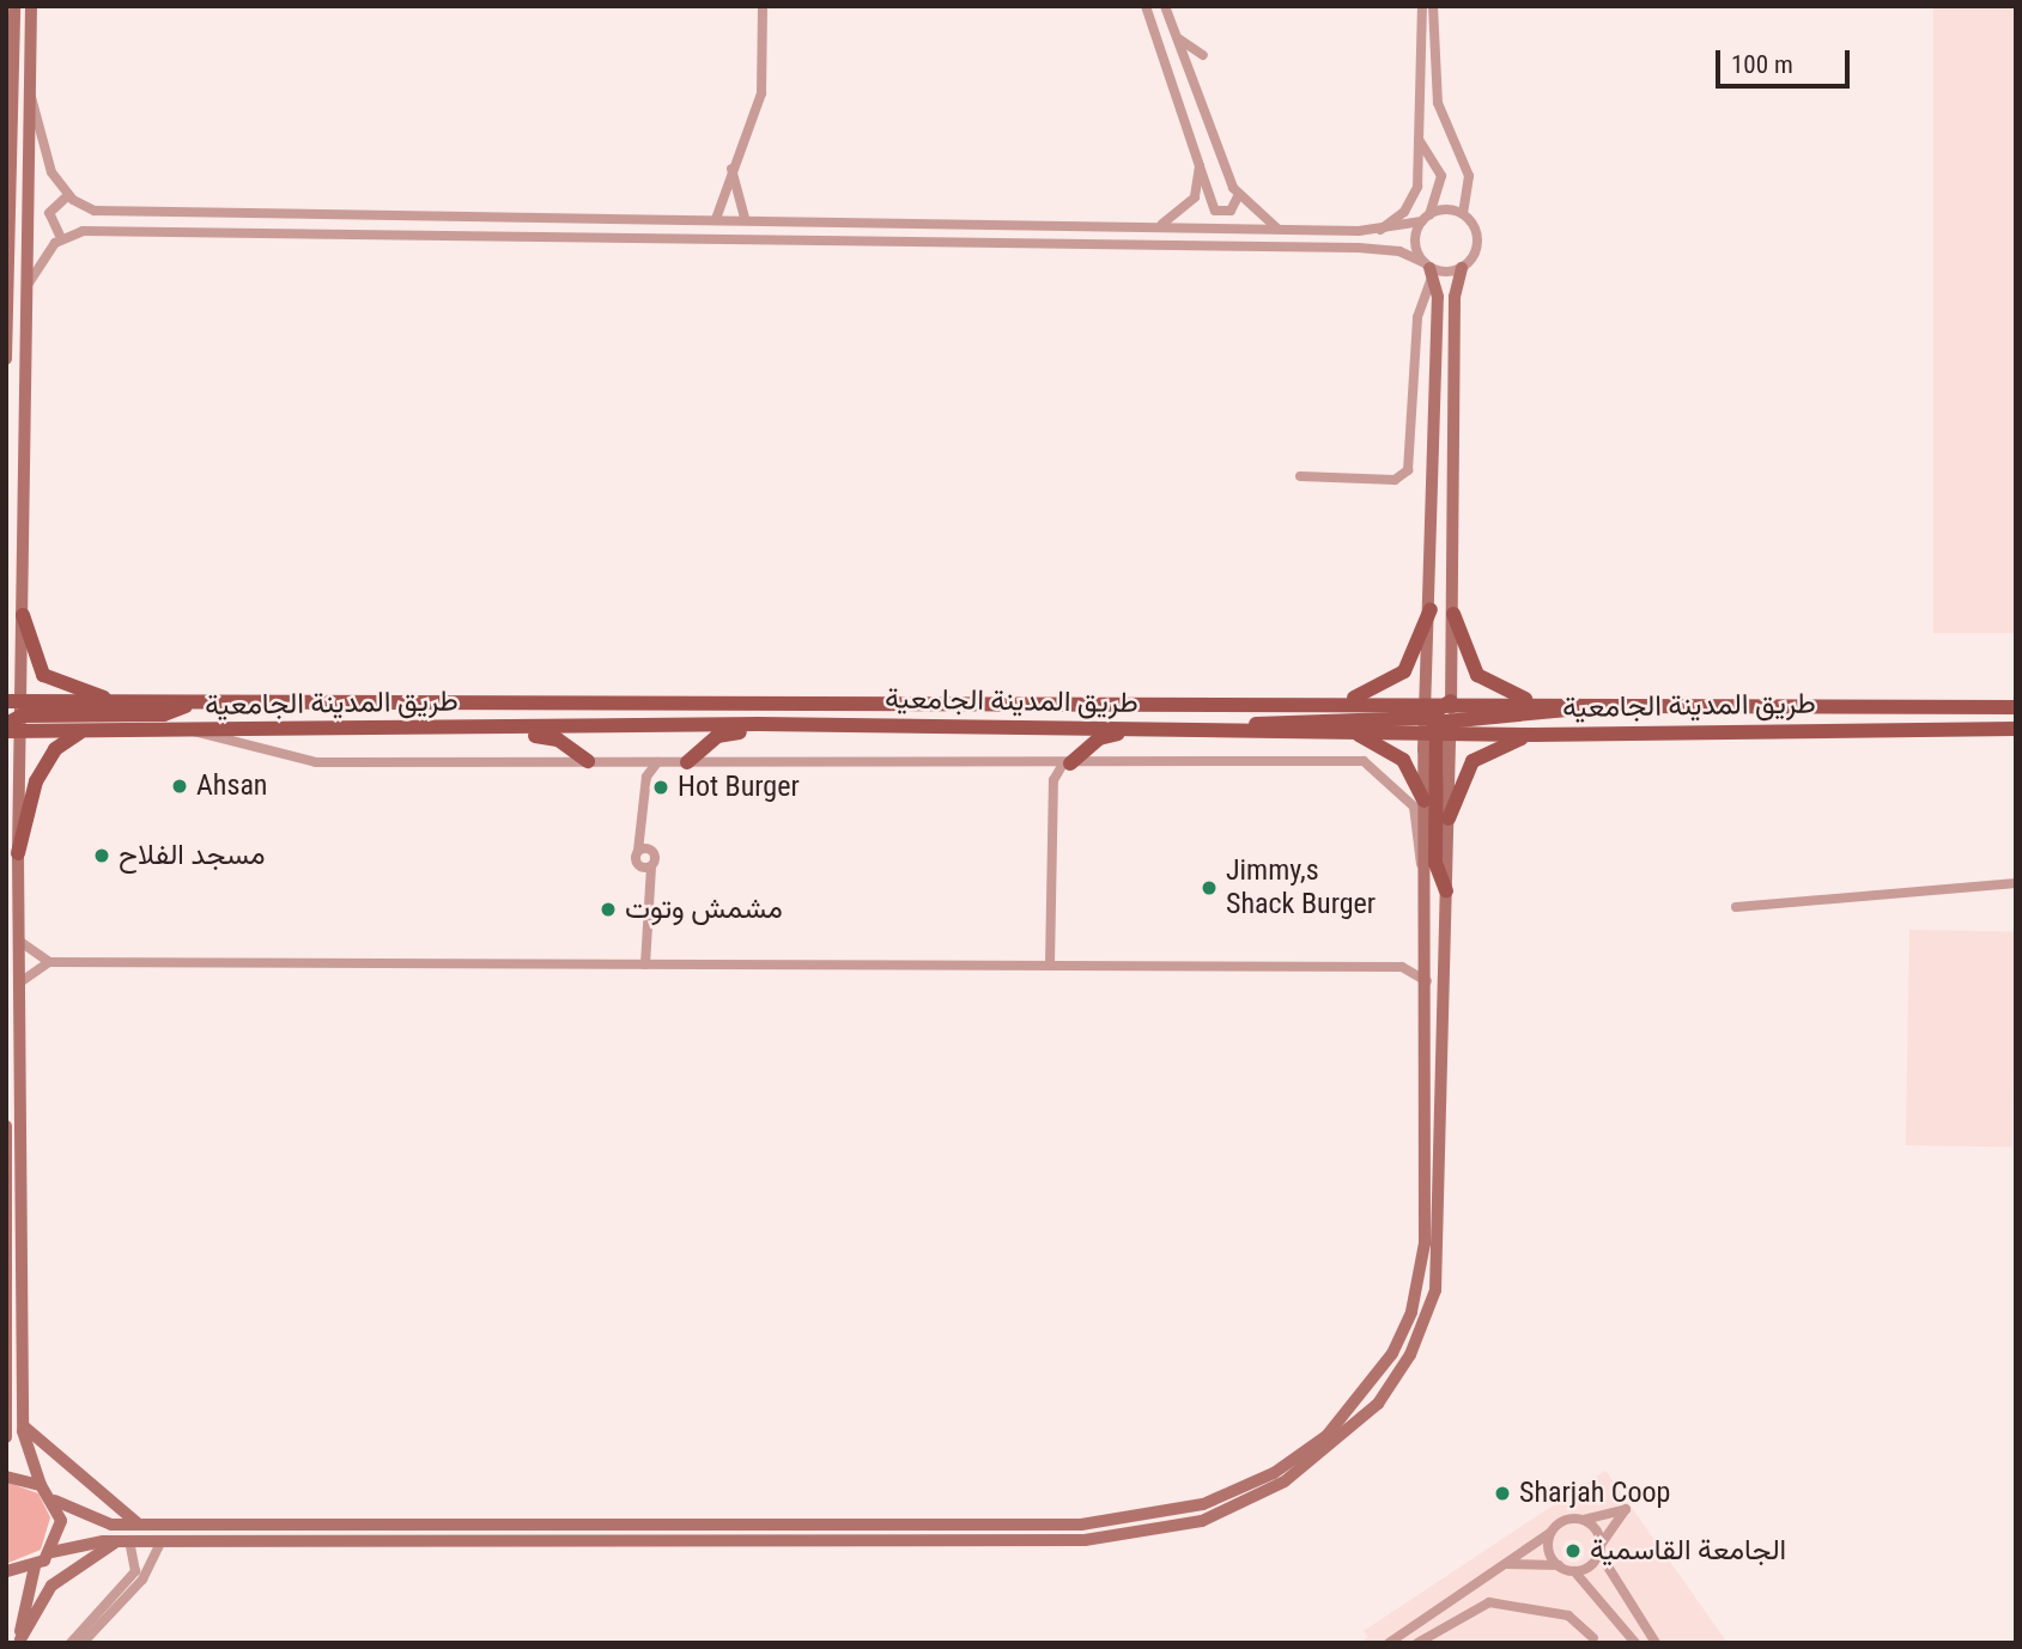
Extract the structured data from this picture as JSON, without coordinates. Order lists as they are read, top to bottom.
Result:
{
  "streets": {
    "main road": ["طريق المدينة الجامعية"]
  },
  "places": [
    "Ahsan",
    "Hot Burger",
    "مسجد الفلاح",
    "Jimmy,s Shack Burger",
    "مشمش وتوت",
    "Sharjah Coop",
    "الجامعة القاسمية"
  ],
  "scale_bar": "100 m"
}
